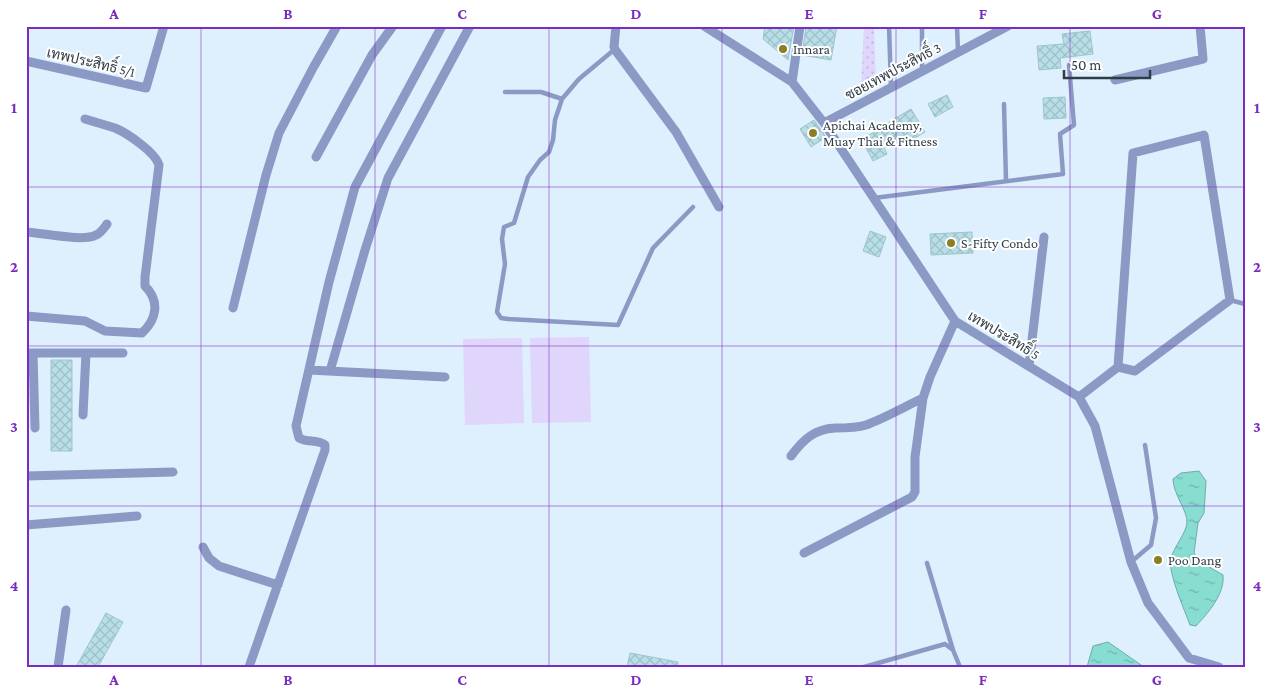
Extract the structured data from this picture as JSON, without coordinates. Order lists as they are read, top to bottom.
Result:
{
  "streets": {
    "street": ["เทพประสิทธิ์ 5/1", "ซอยเทพประสิทธิ์ 3", "เทพประสิทธิ์ 5"]
  },
  "crossings": [
    ["ซอยเทพประสิทธิ์ 3", "เทพประสิทธิ์ 5"]
  ],
  "places": [
    "Innara",
    "Apichai Academy, Muay Thai & Fitness",
    "S-Fifty Condo",
    "Poo Dang"
  ],
  "scale_bar": "50 m",
  "grid": {
    "columns": [
      "A",
      "B",
      "C",
      "D",
      "E",
      "F",
      "G"
    ],
    "rows": [
      "1",
      "2",
      "3",
      "4"
    ]
  }
}
